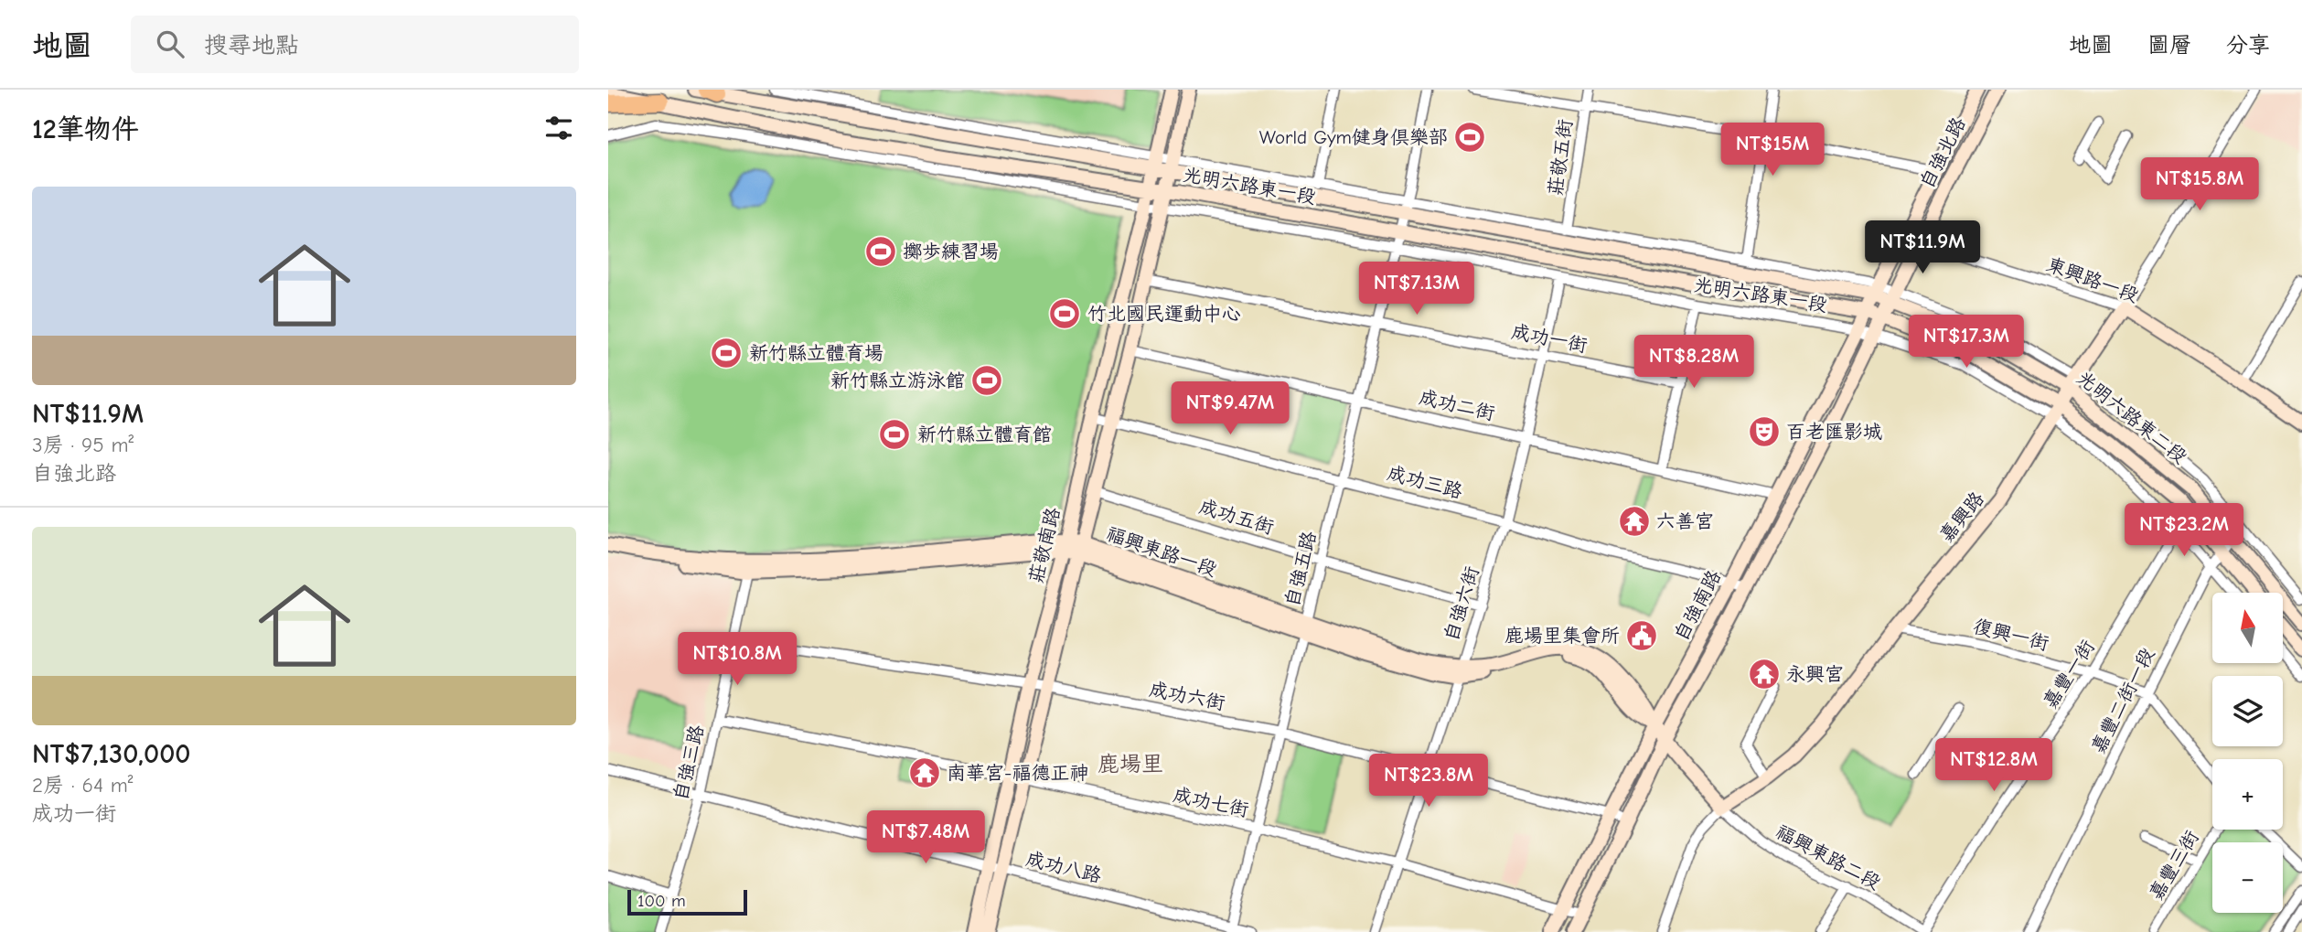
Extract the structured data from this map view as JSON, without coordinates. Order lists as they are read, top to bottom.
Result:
{
  "streets": {
    "main road": [
      "自強北路",
      "光明六路東一段",
      "東興路一段",
      "光明六路東二段",
      "嘉興路",
      "莊敬南路",
      "福興東路一段",
      "自強南路"
    ],
    "street": [
      "莊敬五街",
      "成功一街",
      "成功二街",
      "成功三路",
      "成功五街",
      "自強五路",
      "自強六街",
      "復興一街",
      "嘉豐一街",
      "成功六街",
      "嘉豐二街一段",
      "自強三路",
      "成功七街",
      "福興東路二段",
      "嘉豐三街",
      "成功八路"
    ]
  },
  "crossings": [
    ["自強北路", "光明六路東一段"],
    ["自強北路", "東興路一段"],
    ["自強北路", "光明六路東二段"],
    ["自強北路", "自強南路"],
    ["莊敬五街", "光明六路東一段"],
    ["光明六路東一段", "光明六路東二段"],
    ["光明六路東一段", "莊敬南路"],
    ["光明六路東一段", "自強五路"],
    ["光明六路東一段", "自強六街"],
    ["光明六路東一段", "自強南路"],
    ["東興路一段", "嘉興路"],
    ["成功一街", "莊敬南路"],
    ["成功一街", "自強五路"],
    ["成功一街", "自強六街"],
    ["成功二街", "莊敬南路"],
    ["成功二街", "自強五路"],
    ["成功二街", "自強六街"],
    ["成功二街", "自強南路"],
    ["光明六路東二段", "嘉興路"],
    ["光明六路東二段", "自強南路"],
    ["光明六路東二段", "嘉豐一街"],
    ["光明六路東二段", "嘉豐二街一段"],
    ["成功三路", "莊敬南路"],
    ["成功三路", "自強五路"],
    ["成功三路", "自強六街"],
    ["成功三路", "自強南路"],
    ["成功五街", "莊敬南路"],
    ["成功五街", "自強五路"],
    ["成功五街", "自強六街"],
    ["嘉興路", "福興東路一段"],
    ["嘉興路", "復興一街"],
    ["嘉興路", "福興東路二段"],
    ["莊敬南路", "福興東路一段"],
    ["莊敬南路", "成功六街"],
    ["莊敬南路", "成功七街"],
    ["莊敬南路", "成功八路"],
    ["福興東路一段", "自強五路"],
    ["福興東路一段", "自強六街"],
    ["福興東路一段", "自強南路"],
    ["福興東路一段", "自強三路"],
    ["福興東路一段", "福興東路二段"],
    ["自強五路", "成功六街"],
    ["自強五路", "成功七街"],
    ["自強五路", "成功八路"],
    ["自強六街", "成功六街"],
    ["自強六街", "成功七街"],
    ["自強南路", "成功六街"],
    ["自強南路", "成功七街"],
    ["復興一街", "嘉豐一街"],
    ["復興一街", "嘉豐二街一段"],
    ["嘉豐一街", "福興東路二段"],
    ["成功六街", "自強三路"],
    ["自強三路", "成功七街"],
    ["自強三路", "成功八路"]
  ],
  "districts": ["鹿場里"],
  "places": {
    "sports": [
      "World Gym健身俱樂部",
      "擲歩練習場",
      "竹北國民運動中心",
      "新竹縣立體育場",
      "新竹縣立游泳館",
      "新竹縣立體育館"
    ],
    "theatre": ["百老匯影城"],
    "temple": ["六善宮", "永興宮", "南華宮-福德正神"],
    "public building": ["鹿場里集會所"]
  },
  "scale_bar": "100 m",
  "north": "top",
  "page": {
    "header": "地圖",
    "search": "搜尋地點",
    "nav": ["地圖", "圖層", "分享"],
    "heading": "12筆物件",
    "price": [
      "NT$15M",
      "NT$15.8M",
      "NT$11.9M",
      "NT$7.13M",
      "NT$17.3M",
      "NT$8.28M",
      "NT$9.47M",
      "NT$23.2M",
      "NT$10.8M",
      "NT$12.8M",
      "NT$23.8M",
      "NT$7.48M"
    ],
    "list": [
      {
        "name": "NT$11.9M",
        "note": "3房 · 95 m² · 自強北路"
      },
      {
        "name": "NT$7,130,000",
        "note": "2房 · 64 m² · 成功一街"
      }
    ],
    "map_buttons": ["+", "−"],
    "scale": "100 m"
  }
}
